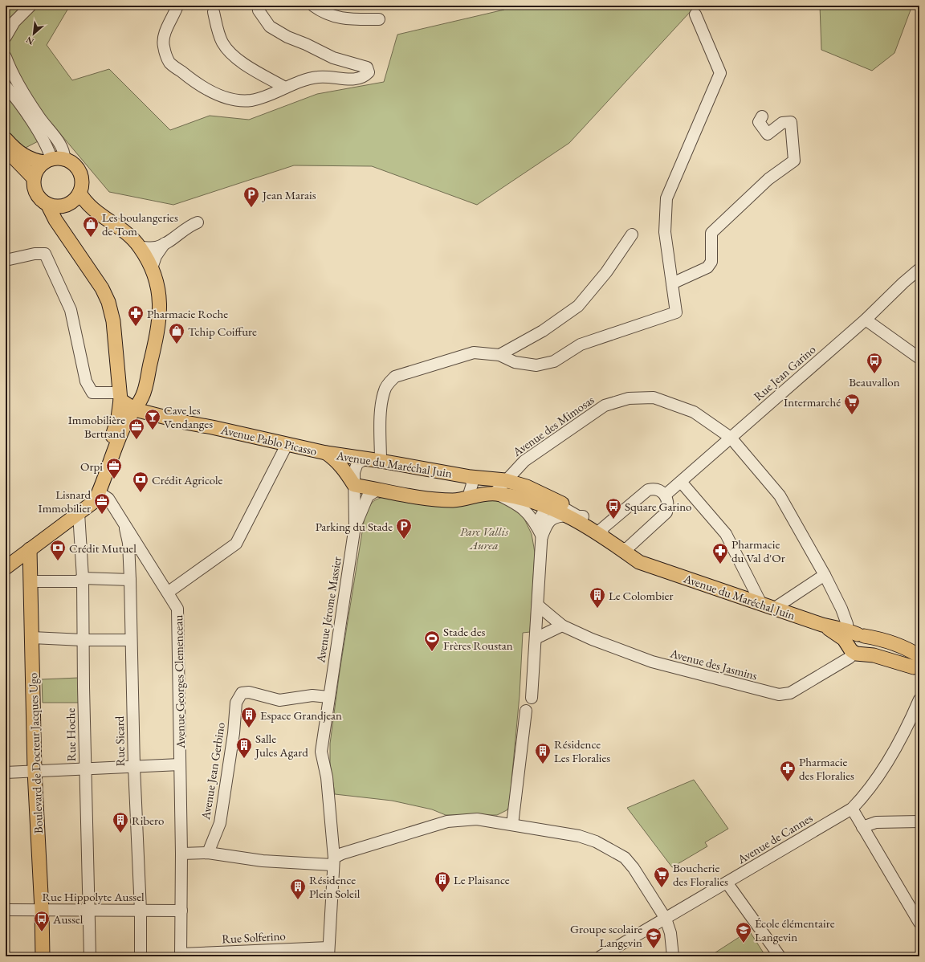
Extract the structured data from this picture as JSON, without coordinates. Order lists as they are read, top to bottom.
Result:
{
  "streets": {
    "main road": ["Avenue Pablo Picasso", "Avenue du Maréchal Juin", "Boulevard de Docteur Jacques Ugo"],
    "street": [
      "Rue Jean Garino",
      "Avenue des Mimosas",
      "Avenue Jérome Massier",
      "Avenue des Jasmins",
      "Avenue Georges Clemenceau",
      "Rue Hoche",
      "Rue Sicard",
      "Avenue Jean Gerbino",
      "Avenue de Cannes",
      "Rue Hippolyte Aussel",
      "Rue Solferino"
    ]
  },
  "crossings": [
    ["Rue Jean Garino", "Avenue des Mimosas"],
    ["Avenue des Mimosas", "Avenue du Maréchal Juin"],
    ["Avenue Pablo Picasso", "Avenue du Maréchal Juin"],
    ["Avenue du Maréchal Juin", "Avenue Jérome Massier"],
    ["Avenue du Maréchal Juin", "Avenue des Jasmins"],
    ["Avenue Jérome Massier", "Avenue Jean Gerbino"],
    ["Avenue Jérome Massier", "Rue Solferino"],
    ["Avenue Georges Clemenceau", "Rue Sicard"],
    ["Avenue Georges Clemenceau", "Rue Hippolyte Aussel"],
    ["Avenue Georges Clemenceau", "Rue Solferino"],
    ["Rue Hoche", "Rue Hippolyte Aussel"],
    ["Rue Sicard", "Rue Hippolyte Aussel"],
    ["Boulevard de Docteur Jacques Ugo", "Rue Hippolyte Aussel"]
  ],
  "parks": ["Parc Vallis Aurea"],
  "places": {
    "parking": ["Jean Marais", "Parking du Stade"],
    "shop": ["Les boulangeries de Tom", "Tchip Coiffure"],
    "pharmacy": ["Pharmacie Roche", "Pharmacie du Val d'Or", "Pharmacie des Floralies"],
    "bus stop": ["Beauvallon", "Square Garino", "Aussel"],
    "supermarket": ["Intermarché", "Boucherie des Floralies"],
    "bar": ["Cave les Vendanges"],
    "office": ["Immobilière Bertrand", "Orpi", "Lisnard Immobilier"],
    "bank": ["Crédit Agricole", "Crédit Mutuel"],
    "building": [
      "Le Colombier",
      "Espace Grandjean",
      "Salle Jules Agard",
      "Résidence Les Floralies",
      "Ribero",
      "Le Plaisance",
      "Résidence Plein Soleil"
    ],
    "sports": ["Stade des Frères Roustan"],
    "school or university": ["École élémentaire Langevin", "Groupe scolaire Langevin"]
  },
  "north": "bottom left"
}
